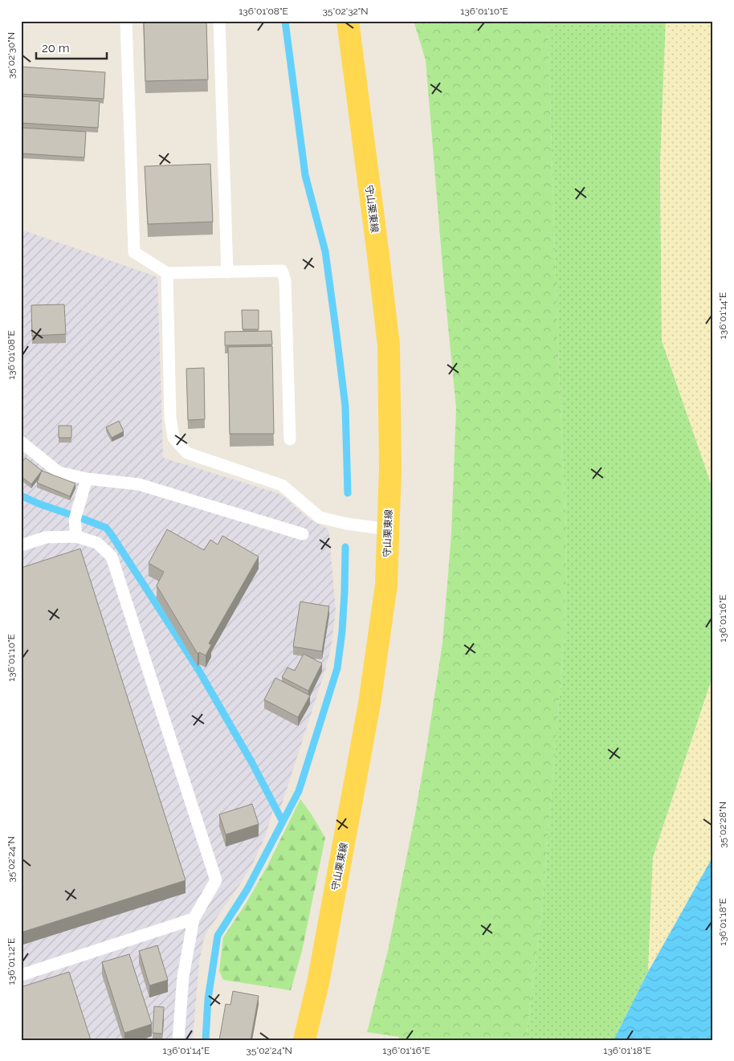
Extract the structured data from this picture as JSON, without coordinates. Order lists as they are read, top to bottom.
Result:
{
  "streets": {
    "main road": ["守山栗東線"]
  },
  "scale_bar": "20 m",
  "coordinates": [
    "136°01'08\"E",
    "35°02'32\"N",
    "136°01'10\"E",
    "35°02'30\"N",
    "136°01'14\"E",
    "136°01'16\"E",
    "35°02'28\"N",
    "35°02'24\"N",
    "136°01'18\"E",
    "136°01'12\"E"
  ]
}
